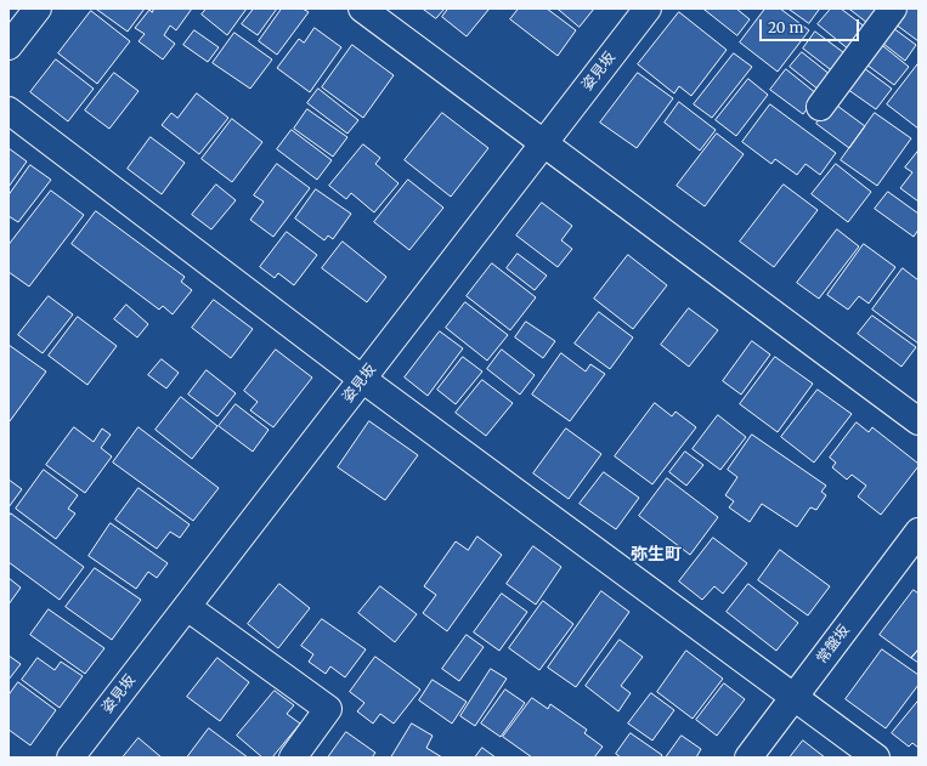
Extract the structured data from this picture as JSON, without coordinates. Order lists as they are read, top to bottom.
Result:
{
  "streets": {
    "street": ["姿見坂", "常盤坂"]
  },
  "districts": ["弥生町"],
  "scale_bar": "20 m"
}
